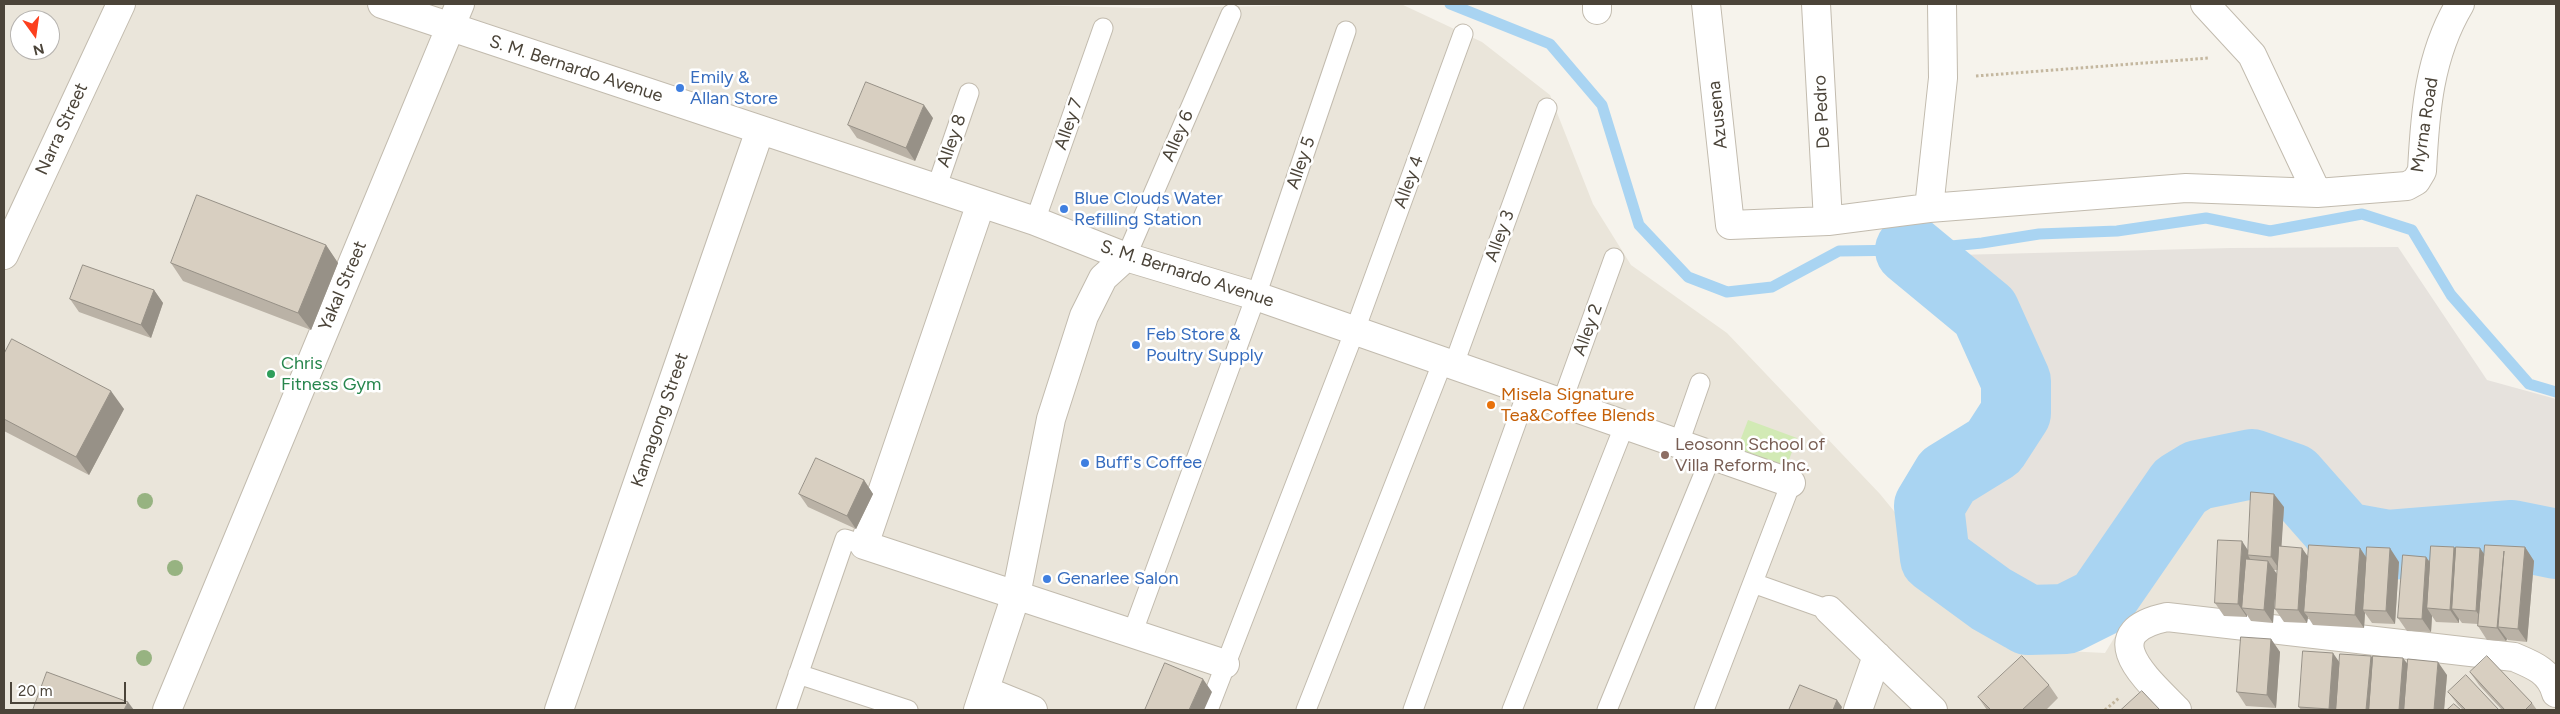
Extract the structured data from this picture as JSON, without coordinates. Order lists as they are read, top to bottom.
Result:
{
  "streets": {
    "street": [
      "S. M. Bernardo Avenue",
      "De Pedro",
      "Azusena",
      "Myrna Road",
      "Narra Street",
      "Yakal Street",
      "Kamagong Street"
    ],
    "lane": [
      "Alley 7",
      "Alley 6",
      "Alley 8",
      "Alley 5",
      "Alley 4",
      "Alley 3",
      "Alley 2"
    ]
  },
  "crossings": [
    ["S. M. Bernardo Avenue", "Alley 7"],
    ["S. M. Bernardo Avenue", "Alley 6"],
    ["S. M. Bernardo Avenue", "Alley 8"],
    ["S. M. Bernardo Avenue", "Alley 5"],
    ["S. M. Bernardo Avenue", "Alley 4"],
    ["S. M. Bernardo Avenue", "Alley 3"],
    ["S. M. Bernardo Avenue", "Yakal Street"],
    ["S. M. Bernardo Avenue", "Alley 2"],
    ["S. M. Bernardo Avenue", "Kamagong Street"],
    ["De Pedro", "Myrna Road"],
    ["Azusena", "Myrna Road"]
  ],
  "places": [
    "Emily & Allan Store",
    "Blue Clouds Water Refilling Station",
    "Feb Store & Poultry Supply",
    "Chris Fitness Gym",
    "Misela Signature Tea&Coffee Blends",
    "Leosonn School of Villa Reform, Inc.",
    "Buff's Coffee",
    "Genarlee Salon"
  ],
  "scale_bar": "20 m",
  "north": "bottom"
}
